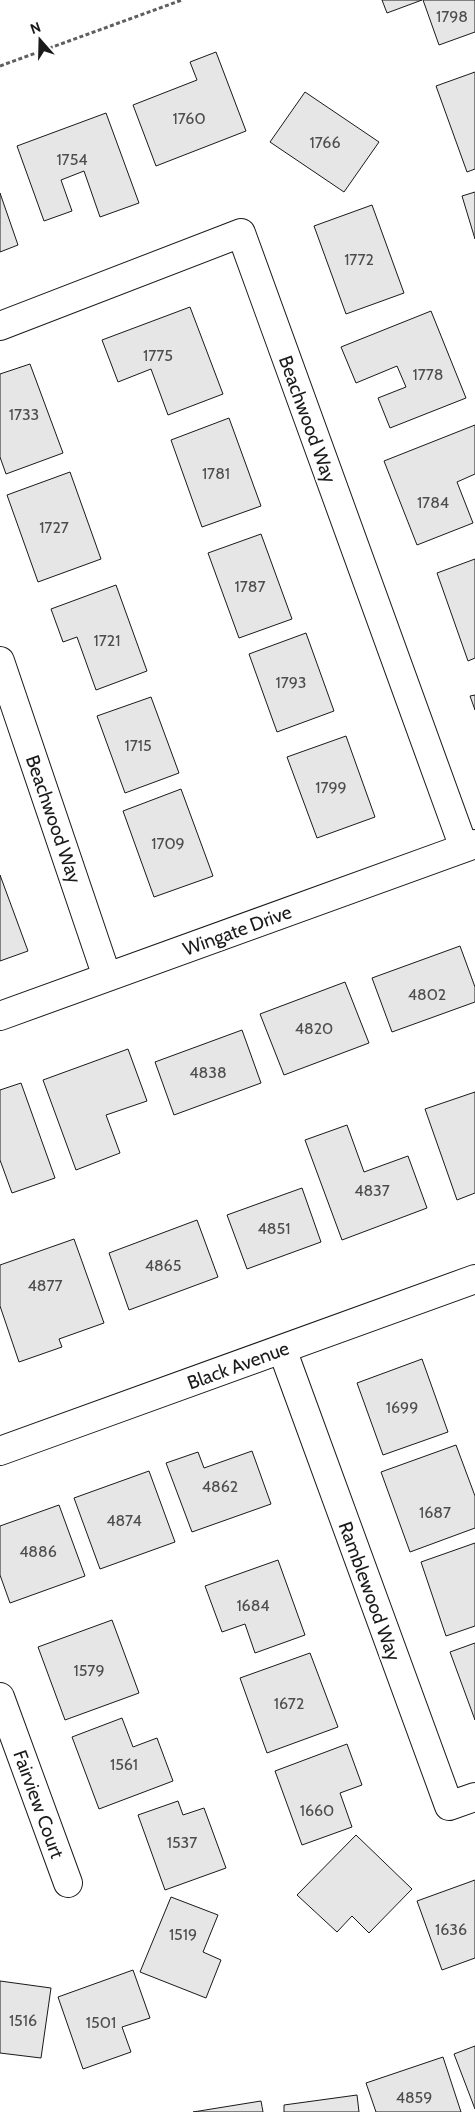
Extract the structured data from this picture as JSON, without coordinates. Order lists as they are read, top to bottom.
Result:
{
  "streets": {
    "street": [
      "Beachwood Way",
      "Wingate Drive",
      "Black Avenue",
      "Ramblewood Way",
      "Fairview Court"
    ]
  },
  "crossings": [
    ["Beachwood Way", "Wingate Drive"],
    ["Black Avenue", "Ramblewood Way"]
  ],
  "house_numbers": [
    "1798",
    "1760",
    "1766",
    "1754",
    "1772",
    "1775",
    "1778",
    "1733",
    "1781",
    "1784",
    "1727",
    "1787",
    "1721",
    "1793",
    "1715",
    "1799",
    "1709",
    "4802",
    "4820",
    "4838",
    "4837",
    "4851",
    "4865",
    "4877",
    "1699",
    "4862",
    "1687",
    "4874",
    "4886",
    "1684",
    "1579",
    "1672",
    "1561",
    "1660",
    "1537",
    "1636",
    "1519",
    "1516",
    "1501",
    "4859"
  ],
  "north": "top"
}
